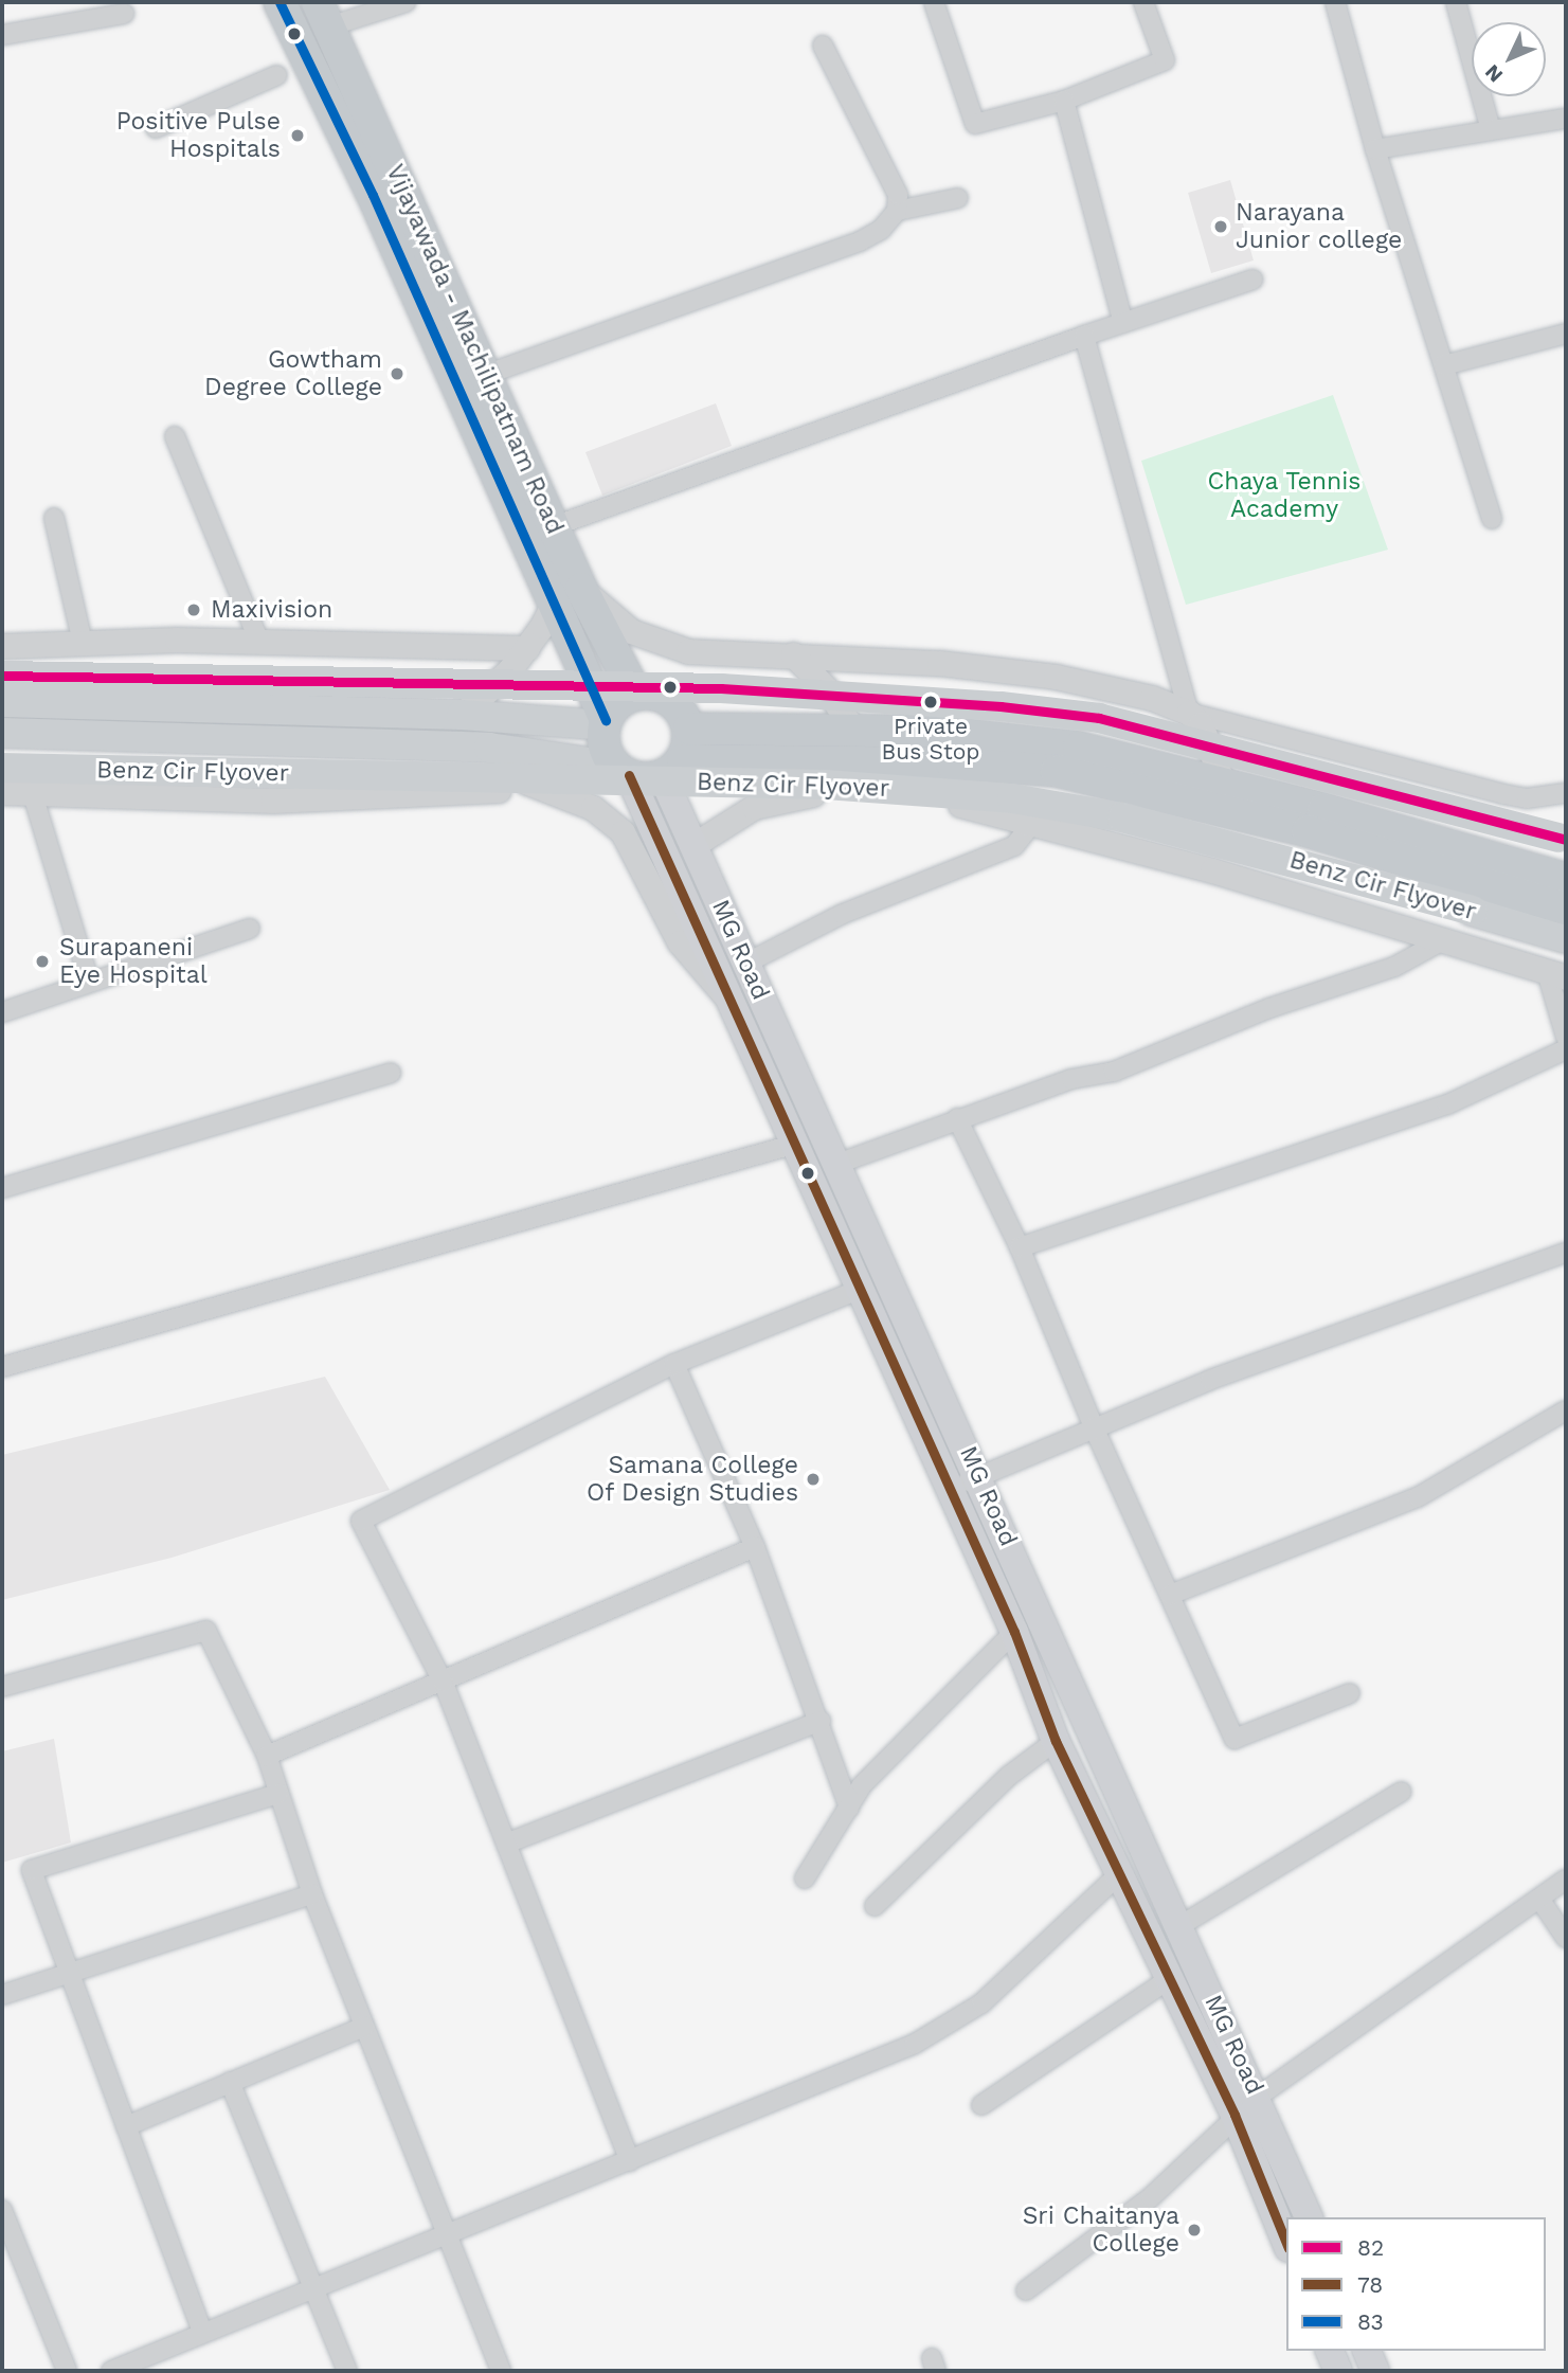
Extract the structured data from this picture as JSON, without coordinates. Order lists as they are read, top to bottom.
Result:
{
  "streets": {
    "highway": ["Vijayawada - Machilipatnam Road"],
    "main road": ["Benz Cir Flyover", "MG Road"]
  },
  "crossings": [
    ["Vijayawada - Machilipatnam Road", "MG Road"]
  ],
  "parks": ["Chaya Tennis Academy"],
  "places": [
    "Positive Pulse Hospitals",
    "Narayana Junior college",
    "Gowtham Degree College",
    "Maxivision",
    "Private Bus Stop",
    "Surapaneni Eye Hospital",
    "Samana College Of Design Studies",
    "Sri Chaitanya College"
  ],
  "lines": ["transit line 83", "transit line 82", "transit line 78"],
  "legend": ["82", "78", "83"],
  "north": "bottom left"
}
